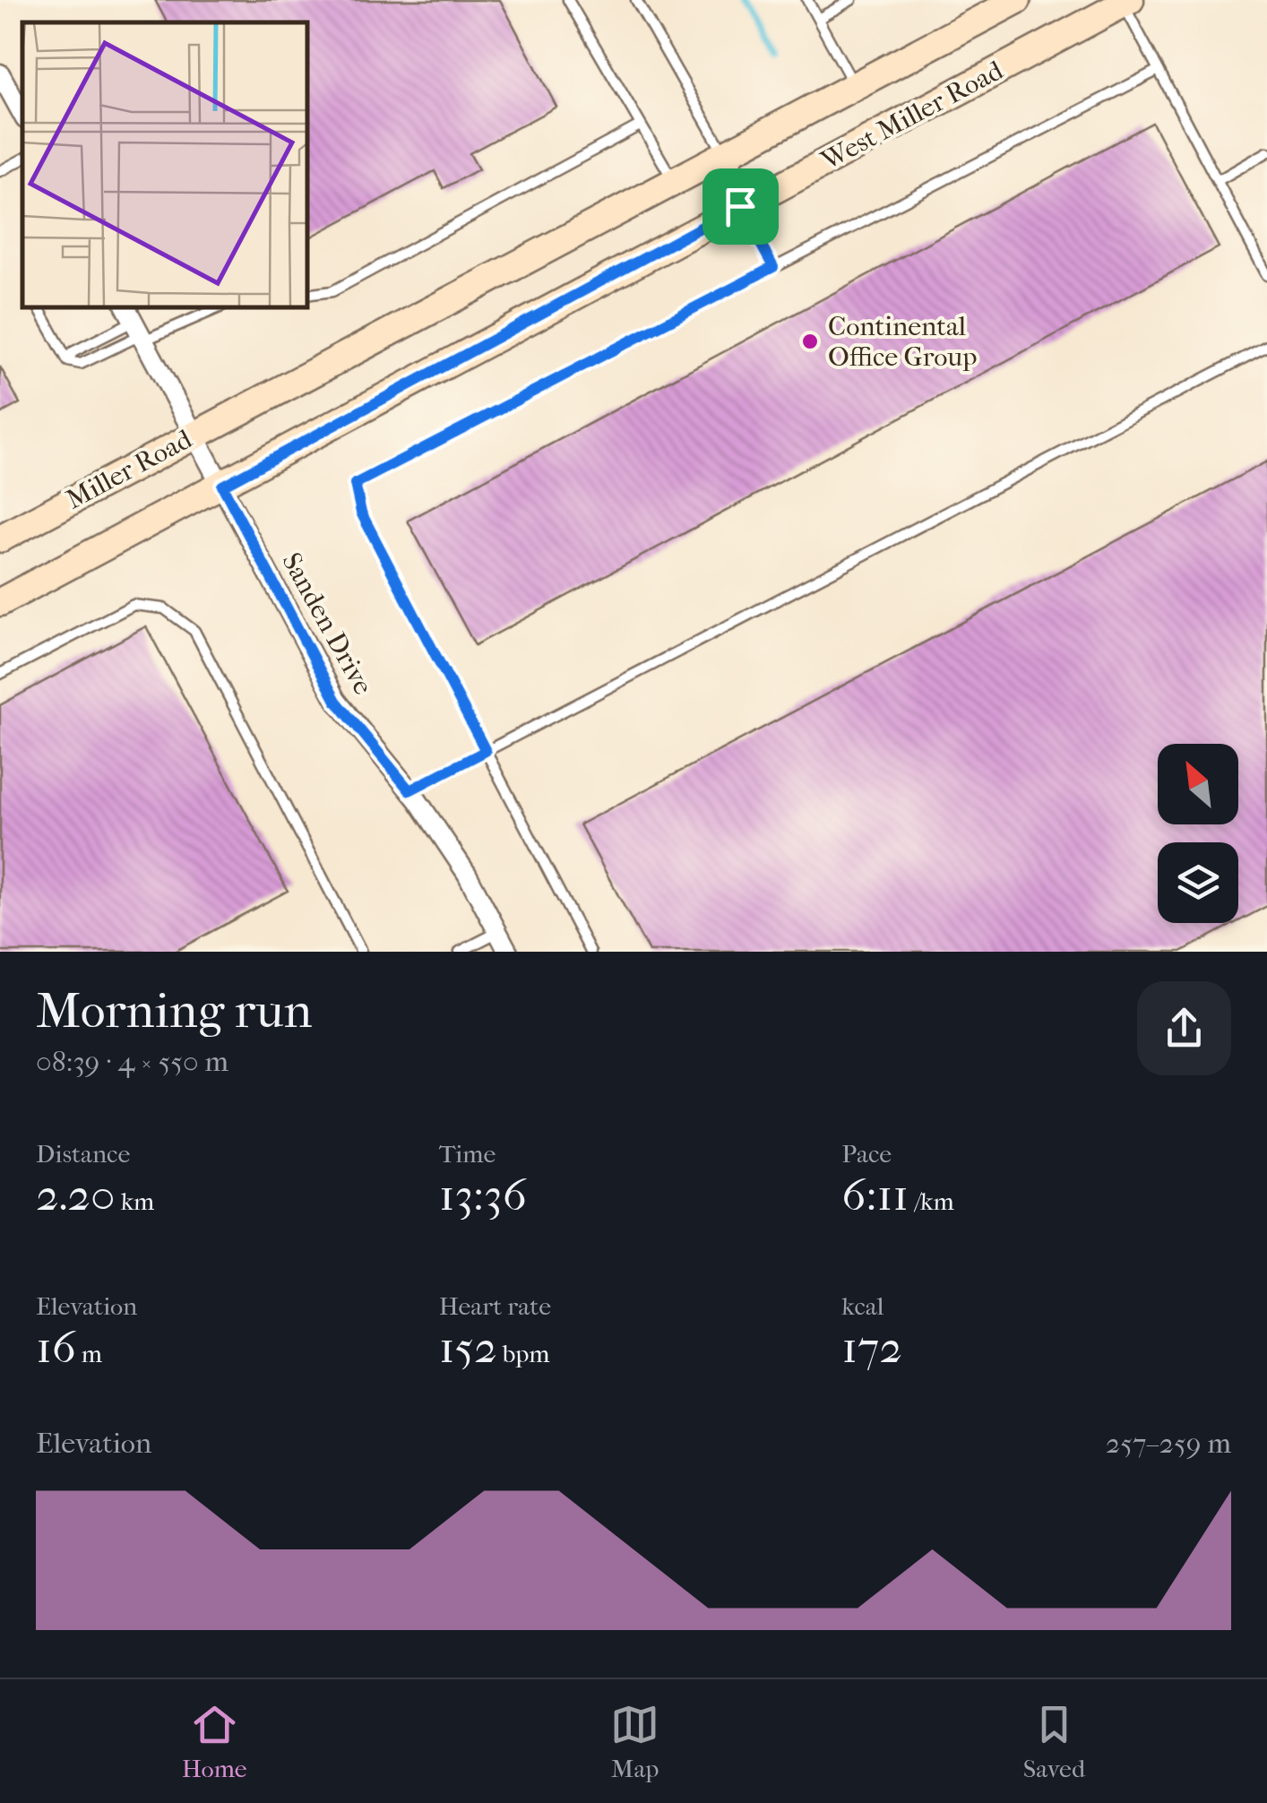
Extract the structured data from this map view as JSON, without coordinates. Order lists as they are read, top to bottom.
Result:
{
  "streets": {
    "main road": ["West Miller Road", "Miller Road"],
    "street": ["Sanden Drive"]
  },
  "crossings": [
    ["West Miller Road", "Miller Road"],
    ["West Miller Road", "Sanden Drive"],
    ["Miller Road", "Sanden Drive"]
  ],
  "places": ["Continental Office Group"],
  "north": "top left",
  "page": {
    "heading": ["Morning run", "08:39 · 4 × 550 m"],
    "stats": [
      ["Distance", "2.20 km"],
      ["Time", "13:36"],
      ["Pace", "6:11 /km"],
      ["Elevation", "16 m"],
      ["Heart rate", "152 bpm"],
      ["kcal", "172"]
    ],
    "chart": ["Elevation", "257–259 m"],
    "tabs": ["Home", "Map", "Saved"]
  }
}
